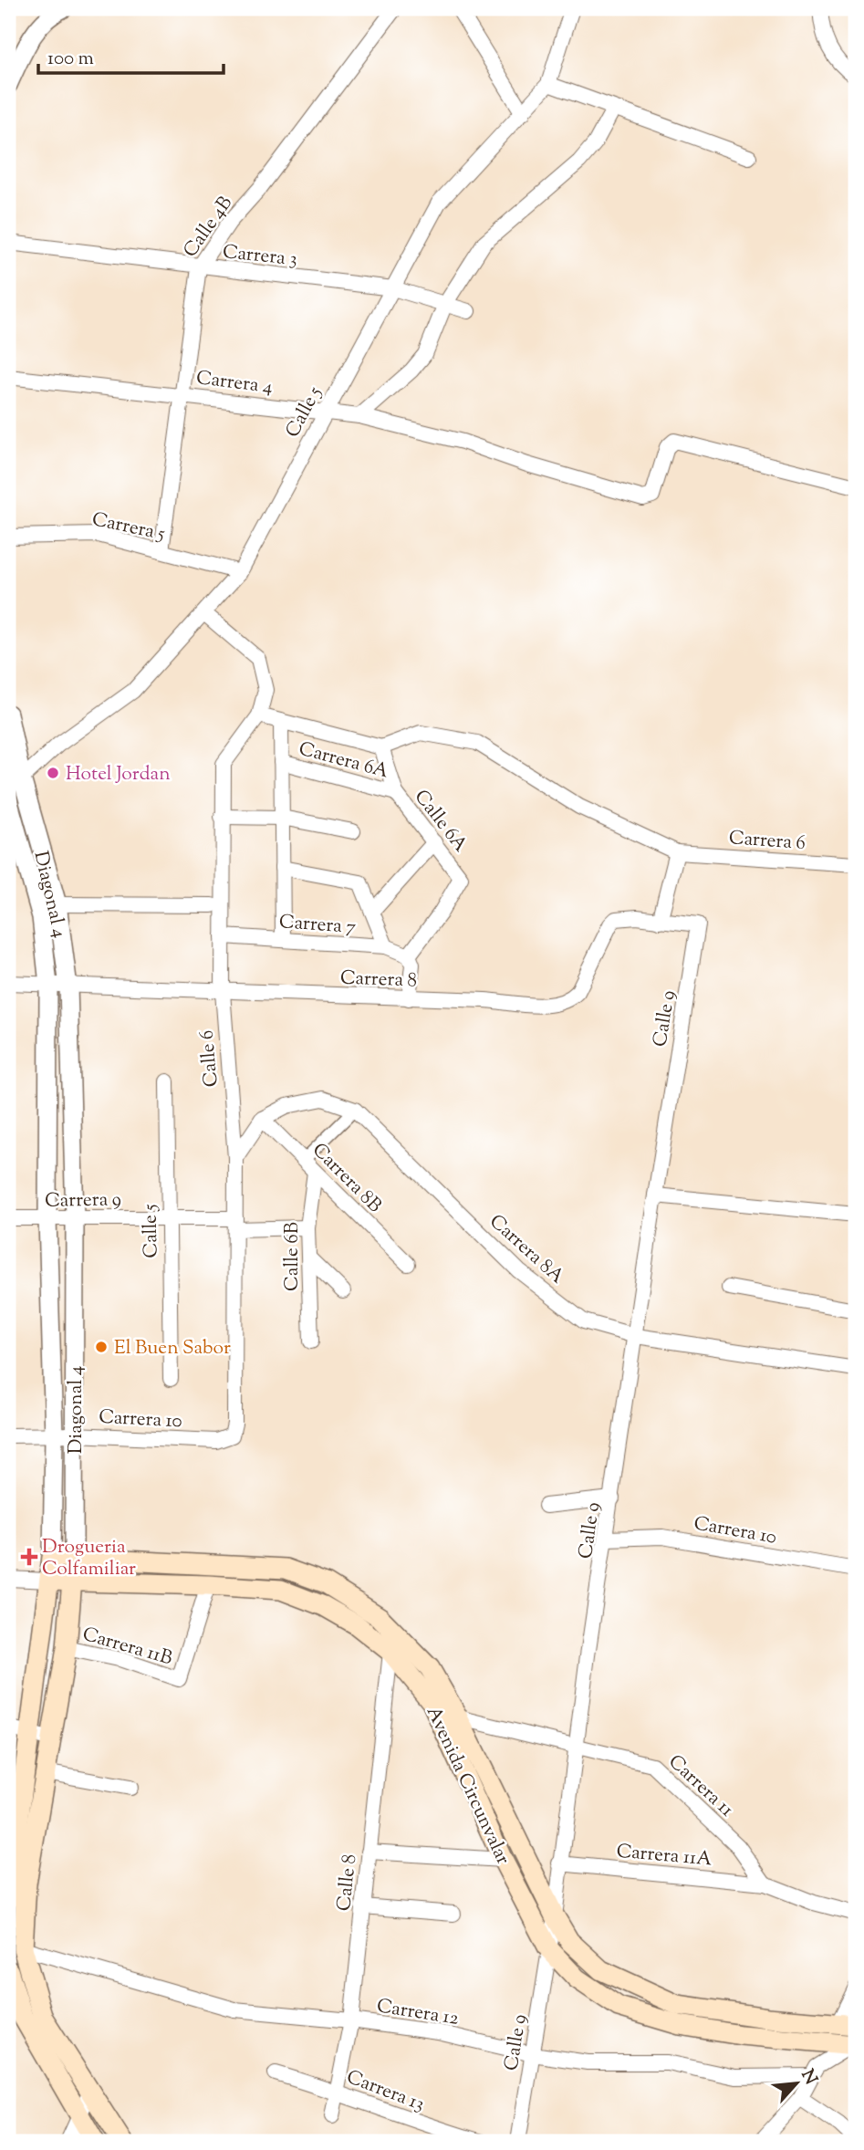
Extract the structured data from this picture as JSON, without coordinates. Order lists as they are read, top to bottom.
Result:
{
  "streets": {
    "main road": ["Diagonal 4", "Avenida Circunvalar"],
    "street": [
      "Calle 4B",
      "Carrera 3",
      "Carrera 4",
      "Calle 5",
      "Carrera 5",
      "Carrera 6A",
      "Calle 6A",
      "Carrera 6",
      "Carrera 7",
      "Carrera 8",
      "Calle 9",
      "Calle 6",
      "Carrera 8B",
      "Carrera 9",
      "Carrera 8A",
      "Calle 6B",
      "Carrera 10",
      "Carrera 11B",
      "Carrera 11",
      "Carrera 11A",
      "Calle 8",
      "Carrera 12",
      "Carrera 13"
    ]
  },
  "crossings": [
    ["Calle 4B", "Carrera 3"],
    ["Calle 4B", "Carrera 4"],
    ["Calle 4B", "Carrera 5"],
    ["Carrera 3", "Calle 5"],
    ["Carrera 4", "Calle 5"],
    ["Calle 5", "Carrera 5"],
    ["Calle 5", "Diagonal 4"],
    ["Calle 5", "Calle 6"],
    ["Calle 5", "Carrera 9"],
    ["Carrera 6A", "Calle 6A"],
    ["Calle 6A", "Carrera 7"],
    ["Diagonal 4", "Carrera 8"],
    ["Diagonal 4", "Carrera 9"],
    ["Diagonal 4", "Carrera 10"],
    ["Diagonal 4", "Carrera 11B"],
    ["Diagonal 4", "Avenida Circunvalar"],
    ["Diagonal 4", "Carrera 12"],
    ["Carrera 7", "Calle 6"],
    ["Carrera 8", "Calle 9"],
    ["Carrera 8", "Calle 6"],
    ["Calle 9", "Carrera 8A"],
    ["Calle 9", "Carrera 10"],
    ["Calle 9", "Avenida Circunvalar"],
    ["Calle 9", "Carrera 11"],
    ["Calle 9", "Carrera 11A"],
    ["Calle 9", "Carrera 12"],
    ["Calle 6", "Carrera 9"],
    ["Calle 6", "Carrera 10"],
    ["Carrera 8B", "Carrera 8A"],
    ["Carrera 8B", "Calle 6B"],
    ["Carrera 9", "Calle 6B"],
    ["Carrera 11B", "Avenida Circunvalar"],
    ["Avenida Circunvalar", "Carrera 11"],
    ["Avenida Circunvalar", "Calle 8"],
    ["Carrera 11", "Carrera 11A"],
    ["Calle 8", "Carrera 12"],
    ["Calle 8", "Carrera 13"]
  ],
  "places": {
    "other": ["Hotel Jordan", "El Buen Sabor"],
    "health": ["Drogueria Colfamiliar"]
  },
  "scale_bar": "100 m",
  "north": "top right"
}
